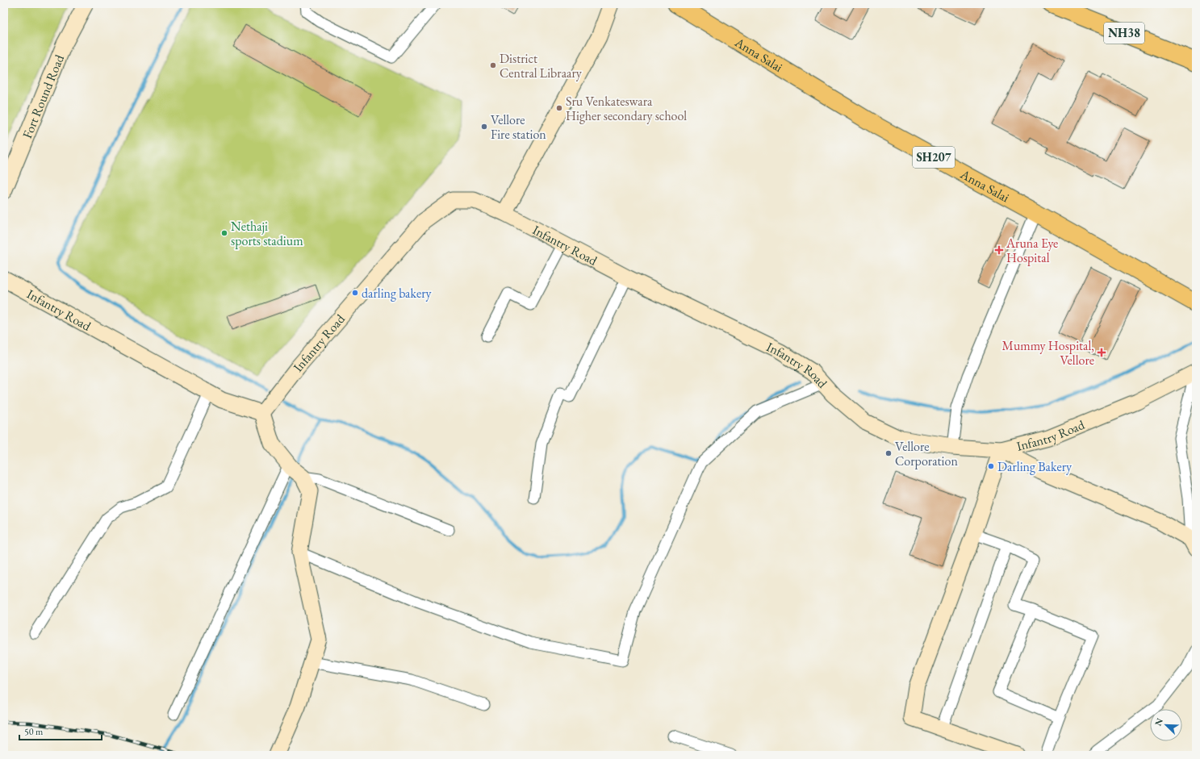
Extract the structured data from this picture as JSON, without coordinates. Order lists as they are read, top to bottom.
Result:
{
  "streets": {
    "highway": ["NH38"],
    "main road": ["Anna Salai", "SH207"],
    "street": ["Fort Round Road", "Infantry Road"]
  },
  "places": {
    "other": [
      "District Central Libraary",
      "Sru Venkateswara Higher secondary school",
      "Vellore Fire station",
      "Nethaji sports stadium",
      "darling bakery",
      "Vellore Corporation",
      "Darling Bakery"
    ],
    "health": ["Aruna Eye Hospital", "Mummy Hospital, Vellore"]
  },
  "scale_bar": "50 m",
  "north": "top left"
}
